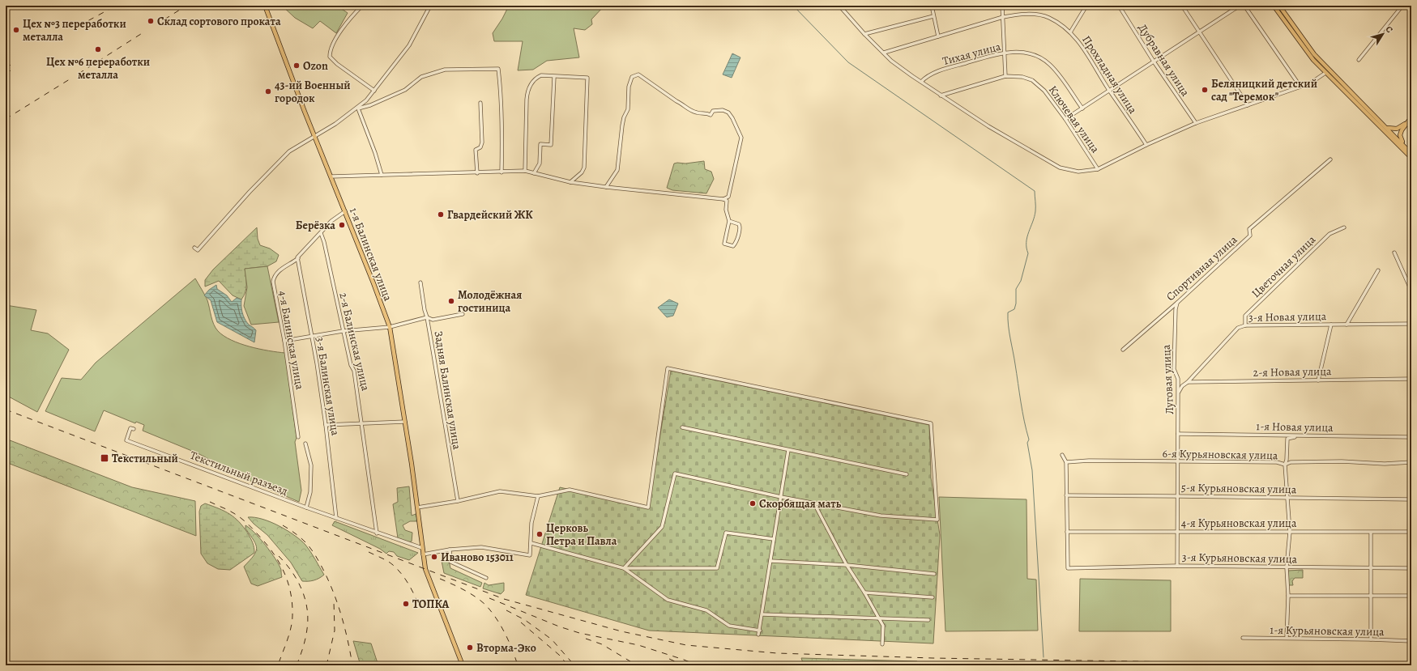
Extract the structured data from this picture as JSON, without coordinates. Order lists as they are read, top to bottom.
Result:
{
  "streets": {
    "main road": ["1-я Балинская улица"],
    "street": [
      "Тихая улица",
      "Дубравная улица",
      "Прохладная улица",
      "Ключевая улица",
      "Цветочная улица",
      "Спортивная улица",
      "3-я Новая улица",
      "4-я Балинская улица",
      "2-я Балинская улица",
      "2-я Новая улица",
      "Луговая улица",
      "3-я Балинская улица",
      "Задняя Балинская улица",
      "1-я Новая улица",
      "6-я Курьяновская улица",
      "Текстильный разъезд",
      "5-я Курьяновская улица",
      "4-я Курьяновская улица",
      "3-я Курьяновская улица",
      "1-я Курьяновская улица"
    ]
  },
  "crossings": [
    ["Цветочная улица", "3-я Новая улица"],
    ["Спортивная улица", "Луговая улица"],
    ["3-я Новая улица", "2-я Новая улица"],
    ["4-я Балинская улица", "3-я Балинская улица"],
    ["Луговая улица", "1-я Новая улица"],
    ["Луговая улица", "6-я Курьяновская улица"],
    ["Луговая улица", "5-я Курьяновская улица"],
    ["Луговая улица", "4-я Курьяновская улица"],
    ["Луговая улица", "3-я Курьяновская улица"],
    ["4-я Курьяновская улица", "3-я Курьяновская улица"]
  ],
  "places": {
    "other": [
      "Склад сортового проката",
      "Цех №3 переработки металла",
      "Цех №6 переработки металла",
      "Ozon",
      "Беляницкий детский сад \"Теремок\"",
      "43-ий Военный городок",
      "Гвардейский ЖК",
      "Берёзка",
      "Молодёжная гостиница",
      "Скорбящая мать",
      "Церковь Петра и Павла",
      "Иваново 153011",
      "ТОПКА",
      "Вторма-Эко"
    ],
    "transit": ["Текстильный"]
  },
  "north": "top right"
}
